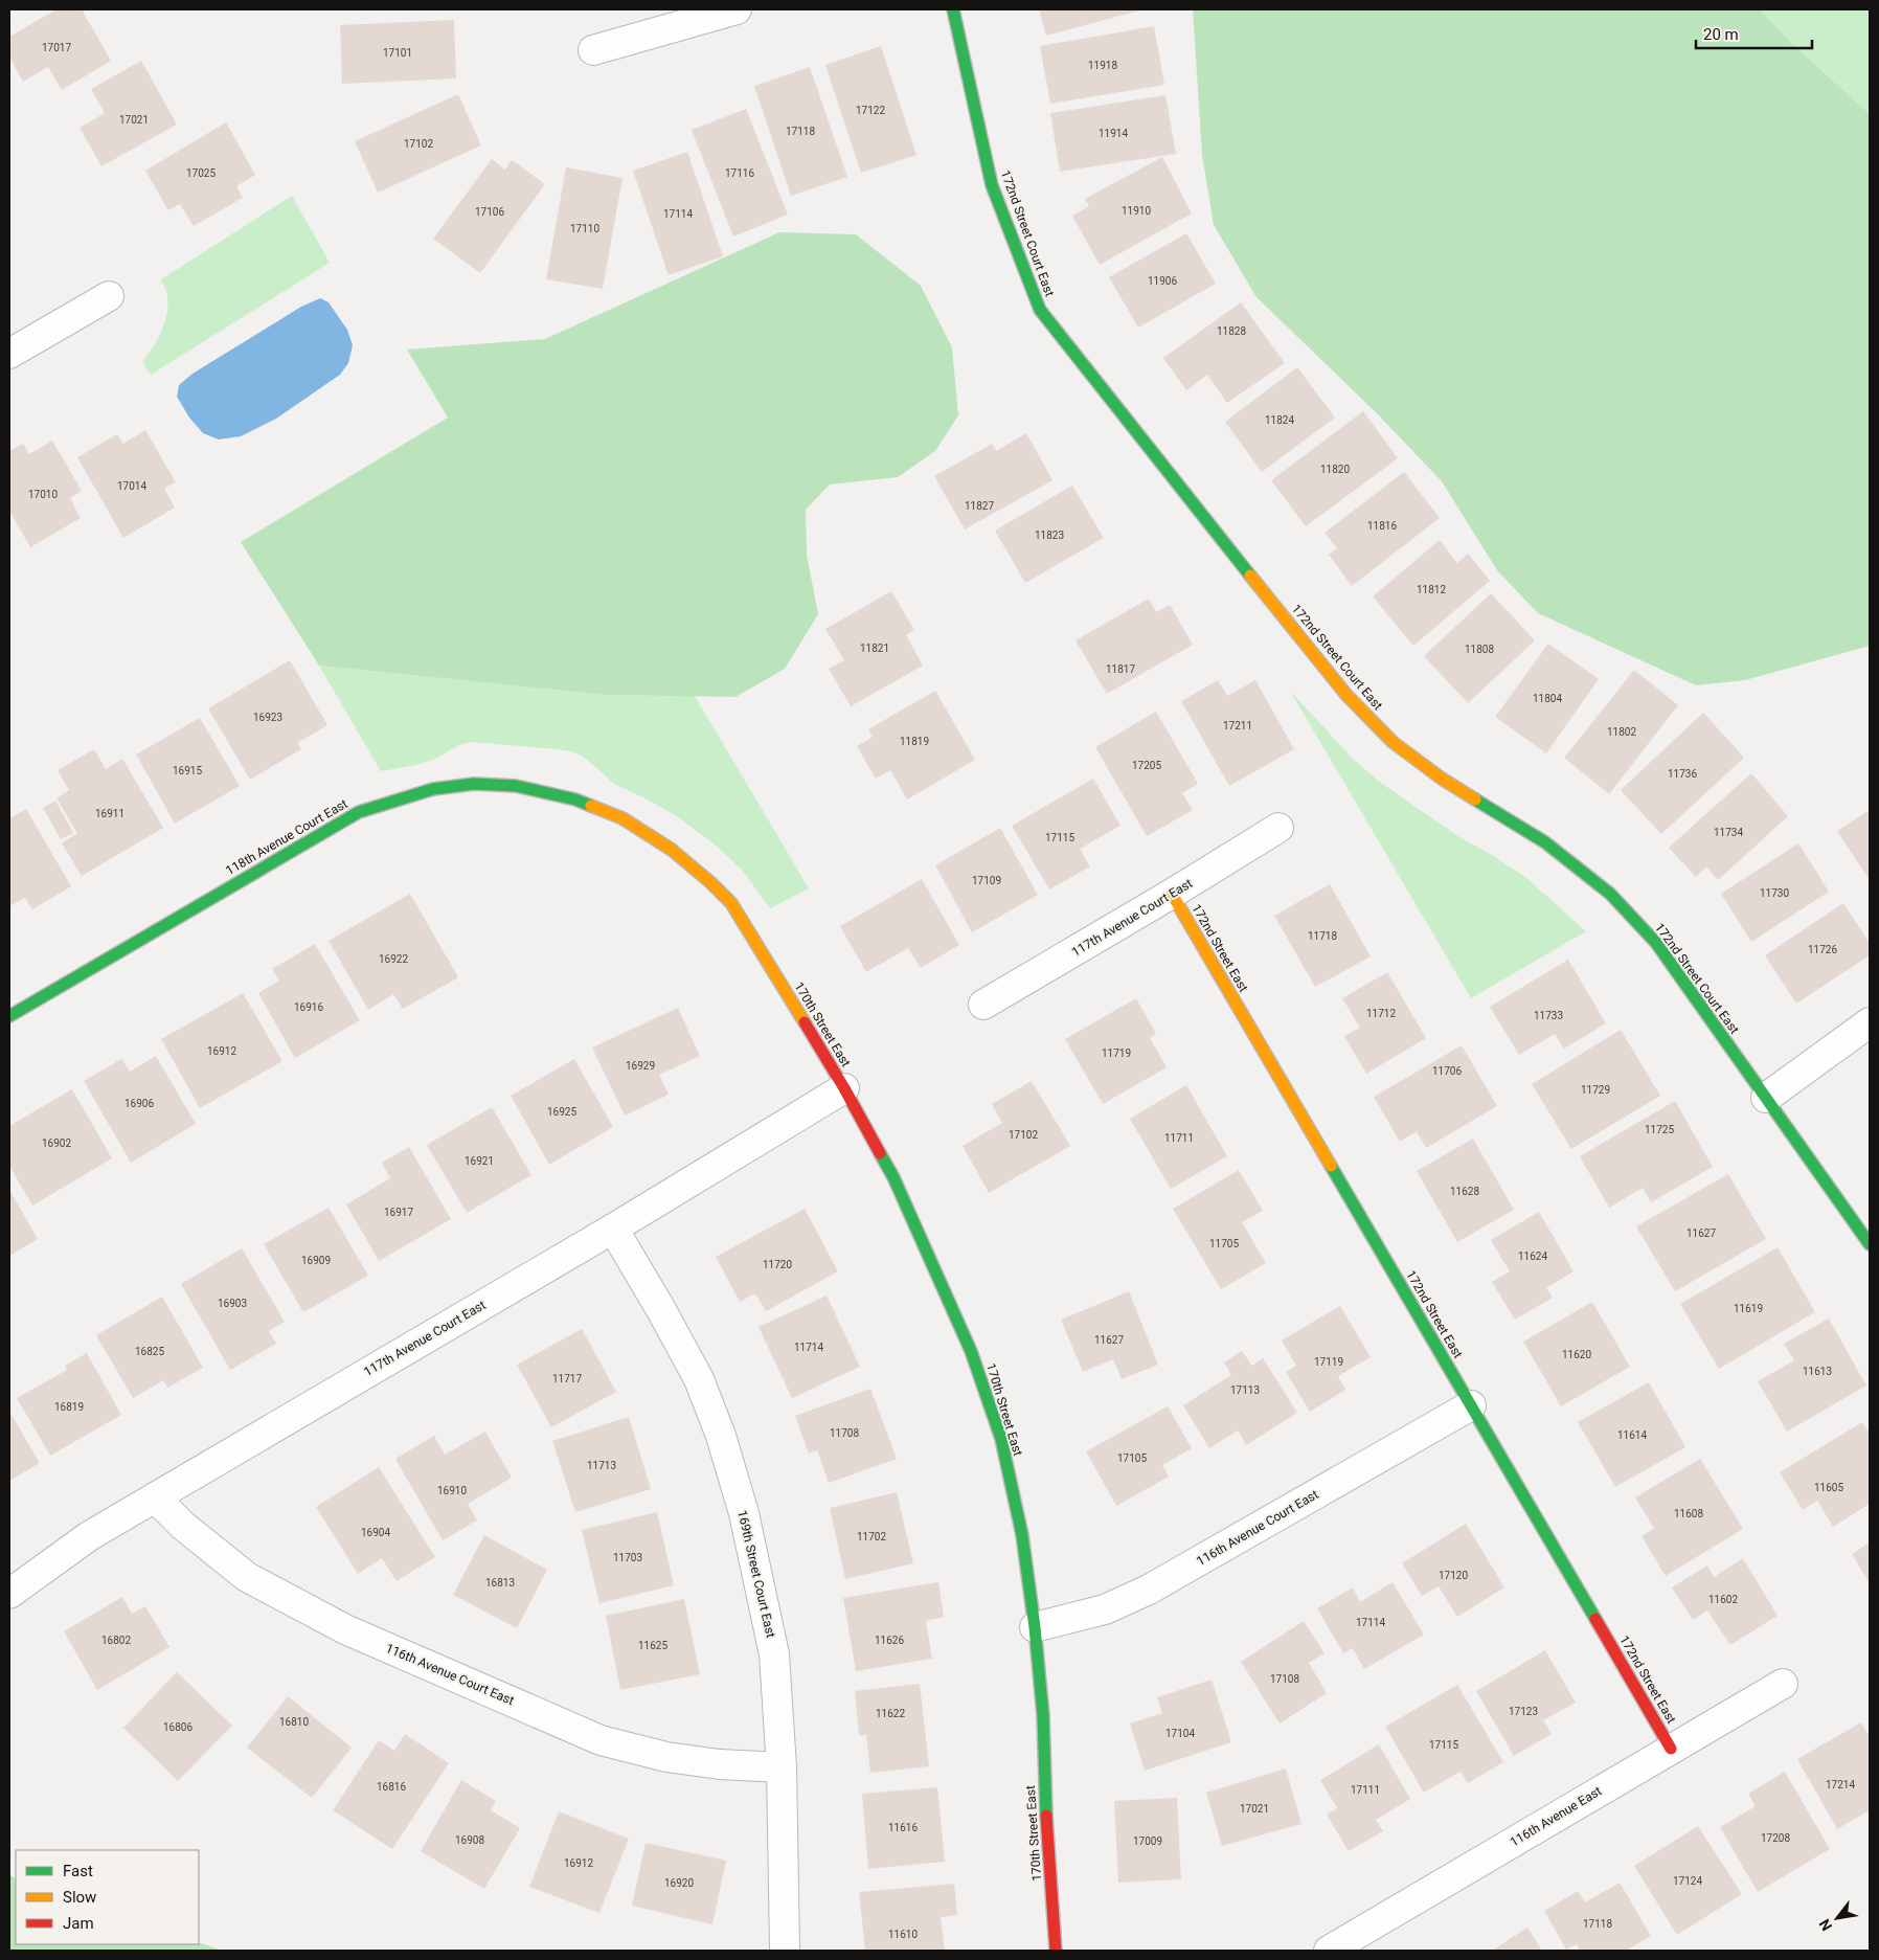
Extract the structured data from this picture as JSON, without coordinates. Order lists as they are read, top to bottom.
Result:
{
  "streets": {
    "street": [
      "172nd Street Court East",
      "118th Avenue Court East",
      "117th Avenue Court East",
      "172nd Street East",
      "170th Street East",
      "116th Avenue Court East",
      "169th Street Court East",
      "116th Avenue East"
    ]
  },
  "crossings": [
    ["118th Avenue Court East", "170th Street East"],
    ["117th Avenue Court East", "172nd Street East"],
    ["117th Avenue Court East", "170th Street East"],
    ["117th Avenue Court East", "116th Avenue Court East"],
    ["117th Avenue Court East", "169th Street Court East"],
    ["172nd Street East", "116th Avenue Court East"],
    ["172nd Street East", "116th Avenue East"],
    ["170th Street East", "116th Avenue Court East"],
    ["116th Avenue Court East", "169th Street Court East"]
  ],
  "house_numbers": [
    "17017",
    "17101",
    "11918",
    "17122",
    "17021",
    "17118",
    "11914",
    "17102",
    "17025",
    "17116",
    "11910",
    "17106",
    "17114",
    "17110",
    "11906",
    "11828",
    "11824",
    "11820",
    "17014",
    "17010",
    "11827",
    "11816",
    "11823",
    "11812",
    "11821",
    "11808",
    "11817",
    "11804",
    "16923",
    "17211",
    "11802",
    "11819",
    "17205",
    "16915",
    "11736",
    "16911",
    "11734",
    "17115",
    "17109",
    "11730",
    "11718",
    "11726",
    "16922",
    "16916",
    "11712",
    "11733",
    "16912",
    "11719",
    "16929",
    "11706",
    "11729",
    "16906",
    "16925",
    "11725",
    "17102",
    "11711",
    "16902",
    "16921",
    "11628",
    "16917",
    "11627",
    "11705",
    "11624",
    "16909",
    "11720",
    "16903",
    "11619",
    "11627",
    "11714",
    "16825",
    "11620",
    "17119",
    "11613",
    "11717",
    "17113",
    "16819",
    "11708",
    "11614",
    "17105",
    "11713",
    "11605",
    "16910",
    "11608",
    "16904",
    "11702",
    "11703",
    "17120",
    "16813",
    "11602",
    "17114",
    "16802",
    "11626",
    "11625",
    "17108",
    "17123",
    "11622",
    "16810",
    "16806",
    "17104",
    "17115",
    "17214",
    "16816",
    "17111",
    "17021",
    "11616",
    "17208",
    "16908",
    "17009",
    "16912",
    "17124",
    "16920",
    "17118",
    "11610"
  ],
  "legend": ["Fast", "Slow", "Jam"],
  "scale_bar": "20 m",
  "north": "bottom left"
}
